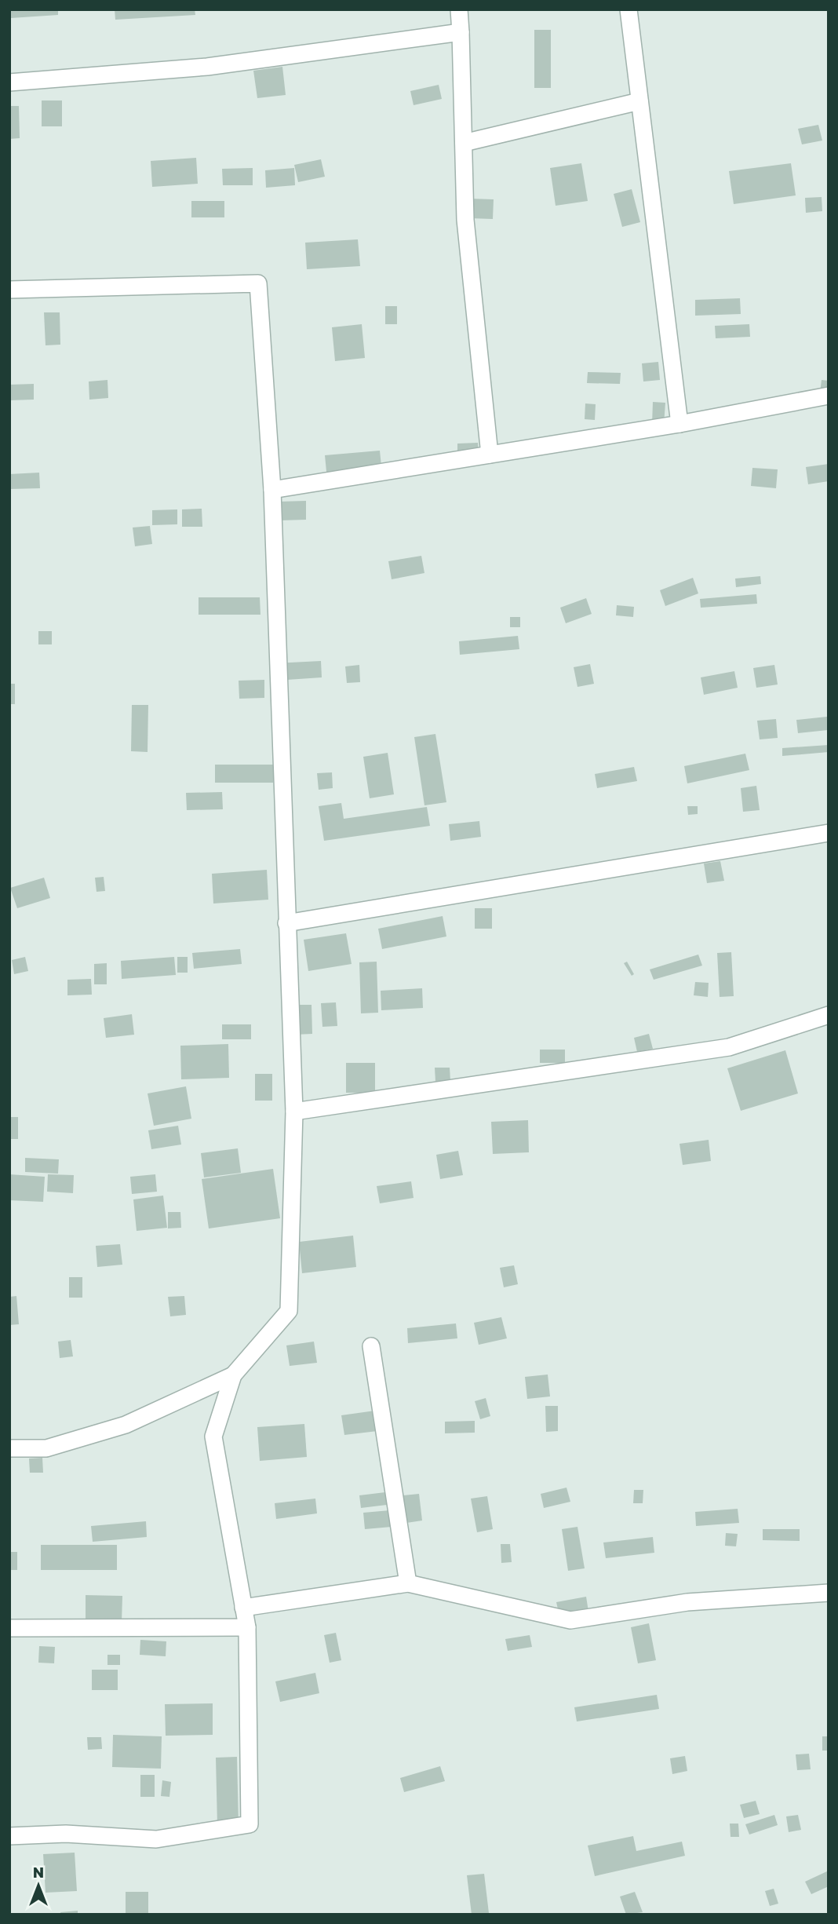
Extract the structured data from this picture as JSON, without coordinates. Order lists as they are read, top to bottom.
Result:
{
  "north": "top"
}
